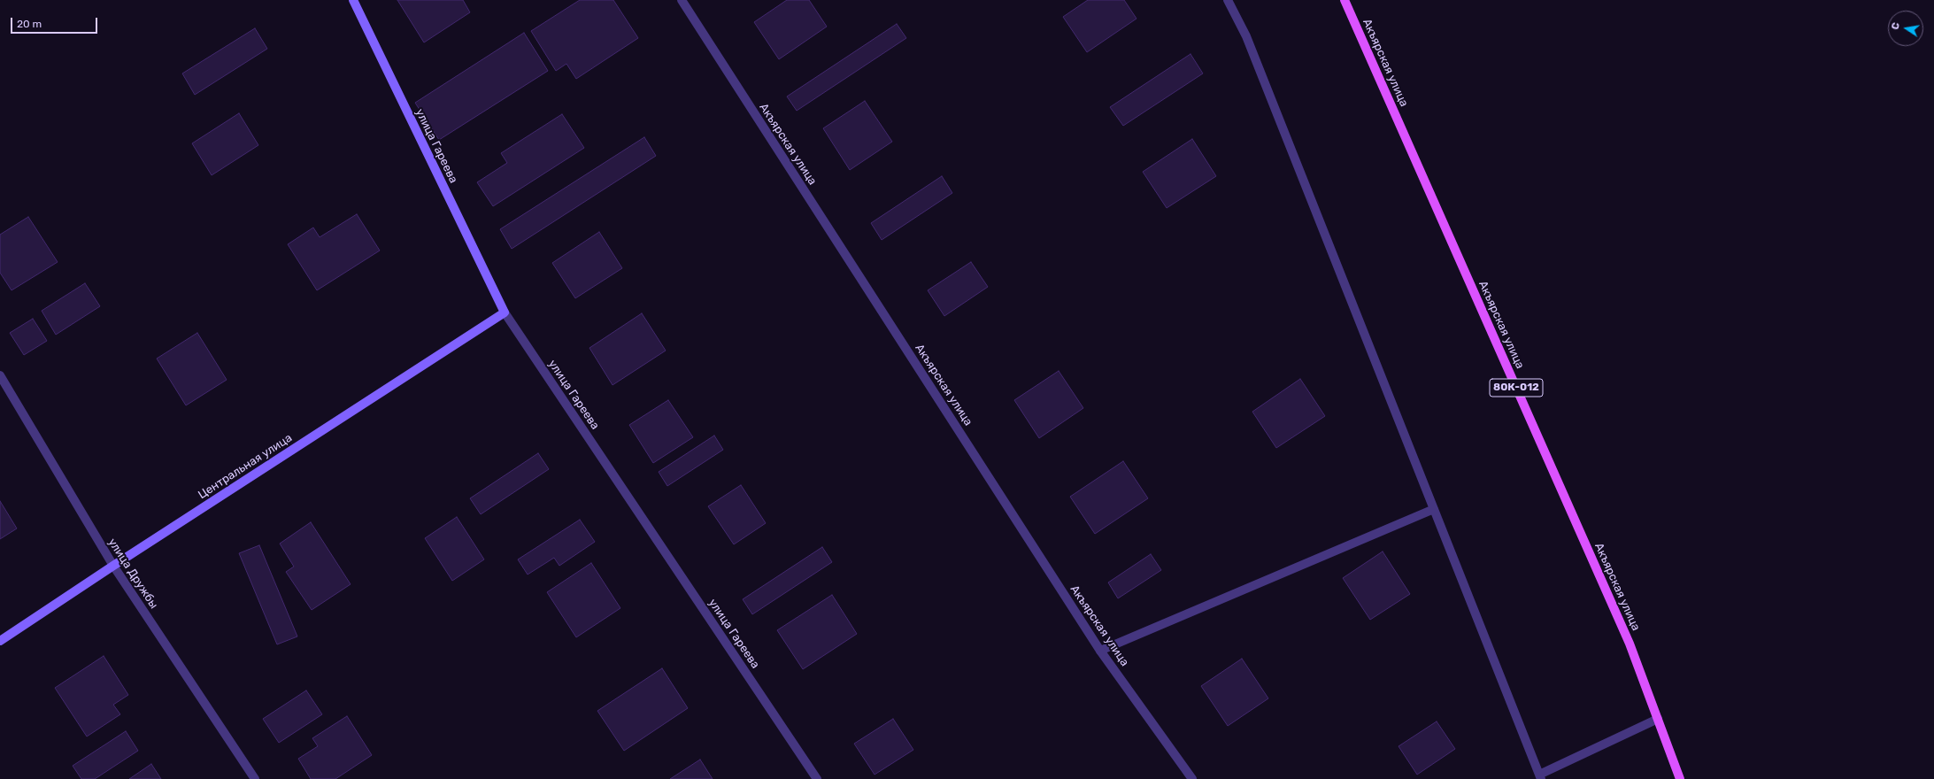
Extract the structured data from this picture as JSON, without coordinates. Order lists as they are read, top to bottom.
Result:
{
  "streets": {
    "main road": ["Акъярская улица", "80К-012"],
    "street": ["улица Гареева", "Центральная улица", "улица Дружбы"]
  },
  "crossings": [
    ["улица Гареева", "Центральная улица"],
    ["Центральная улица", "улица Дружбы"]
  ],
  "scale_bar": "20 m",
  "north": "left"
}
